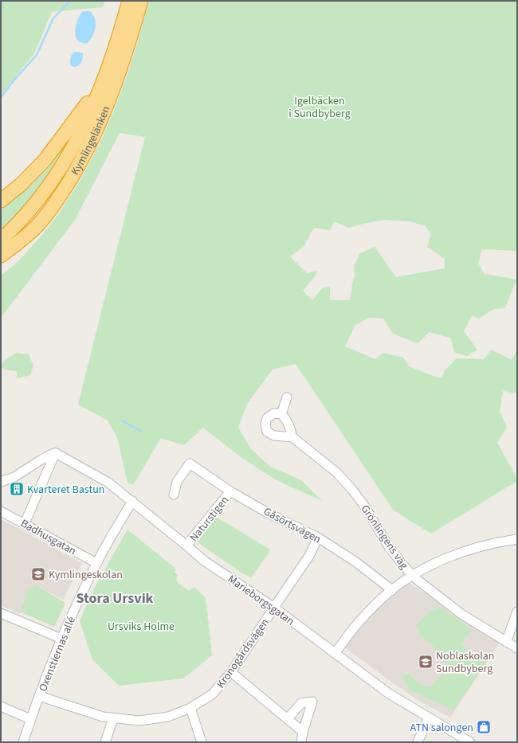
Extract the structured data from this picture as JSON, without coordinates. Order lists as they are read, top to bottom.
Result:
{
  "streets": {
    "highway": ["Kymlingelänken"],
    "street": [
      "Naturstigen",
      "Gåsörtsvägen",
      "Badhusgatan",
      "Grönlingens väg",
      "Marieborgsgatan",
      "Kronogårdsvägen",
      "Oxenstiernas allé"
    ]
  },
  "crossings": [
    ["Naturstigen", "Gåsörtsvägen"],
    ["Naturstigen", "Marieborgsgatan"],
    ["Gåsörtsvägen", "Kronogårdsvägen"],
    ["Badhusgatan", "Oxenstiernas allé"],
    ["Marieborgsgatan", "Kronogårdsvägen"],
    ["Marieborgsgatan", "Oxenstiernas allé"],
    ["Kronogårdsvägen", "Oxenstiernas allé"]
  ],
  "districts": ["Stora Ursvik"],
  "parks": ["Igelbäcken i Sundbyberg", "Ursviks Holme"],
  "places": {
    "building": ["Kvarteret Bastun"],
    "school or university": ["Kymlingeskolan", "Noblaskolan Sundbyberg"],
    "shop": ["ATN salongen"]
  }
}
